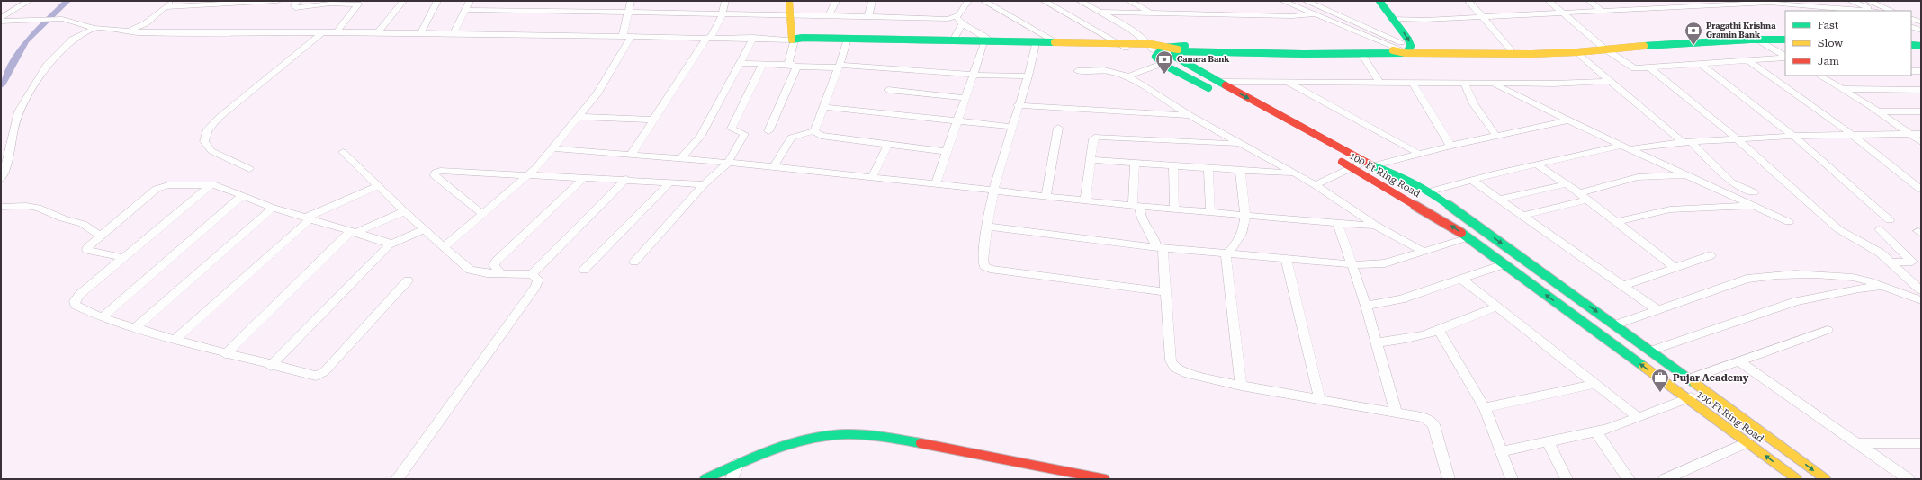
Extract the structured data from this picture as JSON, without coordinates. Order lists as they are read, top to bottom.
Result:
{
  "streets": {
    "main road": ["100 Ft Ring Road"]
  },
  "places": {
    "bank": ["Pragathi Krishna Gramin Bank", "Canara Bank"],
    "office": ["Pujar Academy"]
  },
  "legend": ["Fast", "Slow", "Jam"]
}
